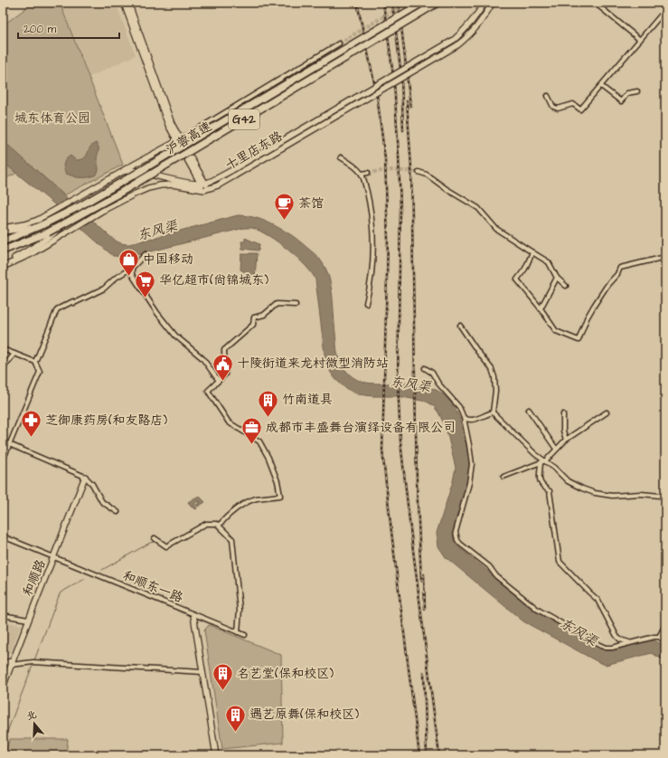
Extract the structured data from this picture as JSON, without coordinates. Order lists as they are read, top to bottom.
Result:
{
  "streets": {
    "highway": ["G42", "沪蓉高速"],
    "street": ["十里店东路", "和顺路", "和顺东一路"]
  },
  "crossings": [
    ["和顺路", "和顺东一路"]
  ],
  "water": ["东风渠"],
  "parks": ["城东体育公园"],
  "places": {
    "cafe": ["茶馆"],
    "shop": ["中国移动"],
    "supermarket": ["华亿超市(尚锦城东)"],
    "public building": ["十陵街道来龙村微型消防站"],
    "building": ["竹南道具", "名艺堂(保和校区)", "遇艺原舞(保和校区)"],
    "pharmacy": ["芝御康药房(和友路店)"],
    "office": ["成都市丰盛舞台演绎设备有限公司"]
  },
  "scale_bar": "200 m",
  "north": "top"
}
